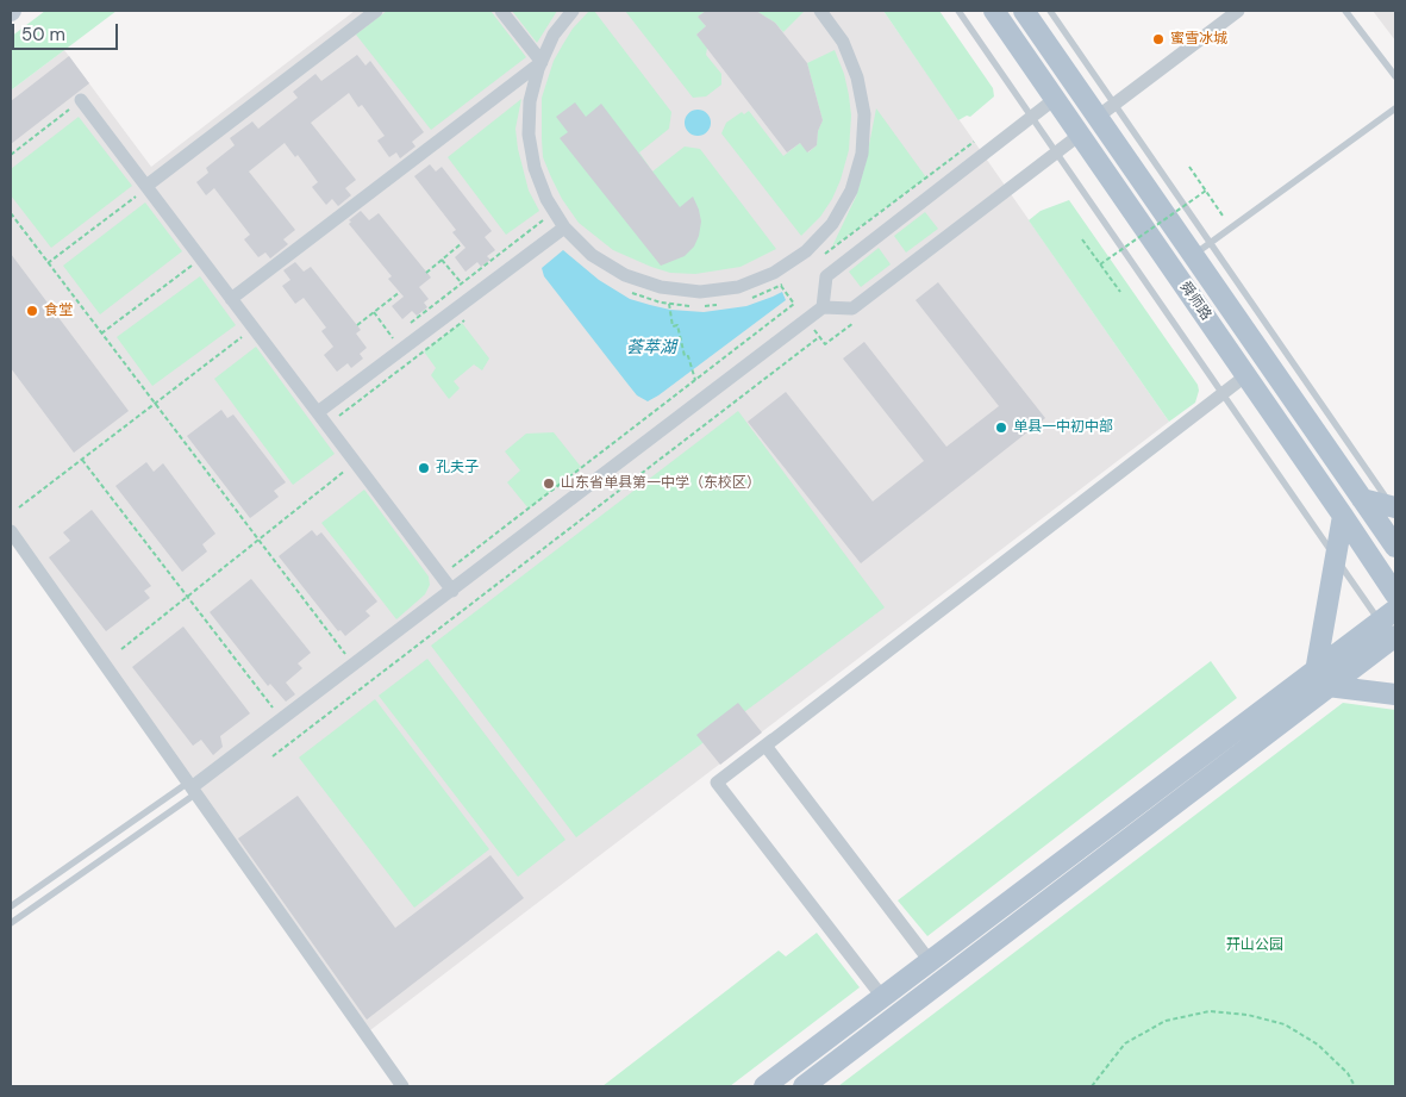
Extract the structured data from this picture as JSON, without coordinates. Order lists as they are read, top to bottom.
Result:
{
  "streets": {
    "main road": ["舜师路"]
  },
  "water": ["荟萃湖"],
  "parks": ["幵山公园"],
  "places": [
    "蜜雪冰城",
    "食堂",
    "单县一中初中部",
    "孔夫子",
    "山东省单县第一中学（东校区）"
  ],
  "scale_bar": "50 m"
}
